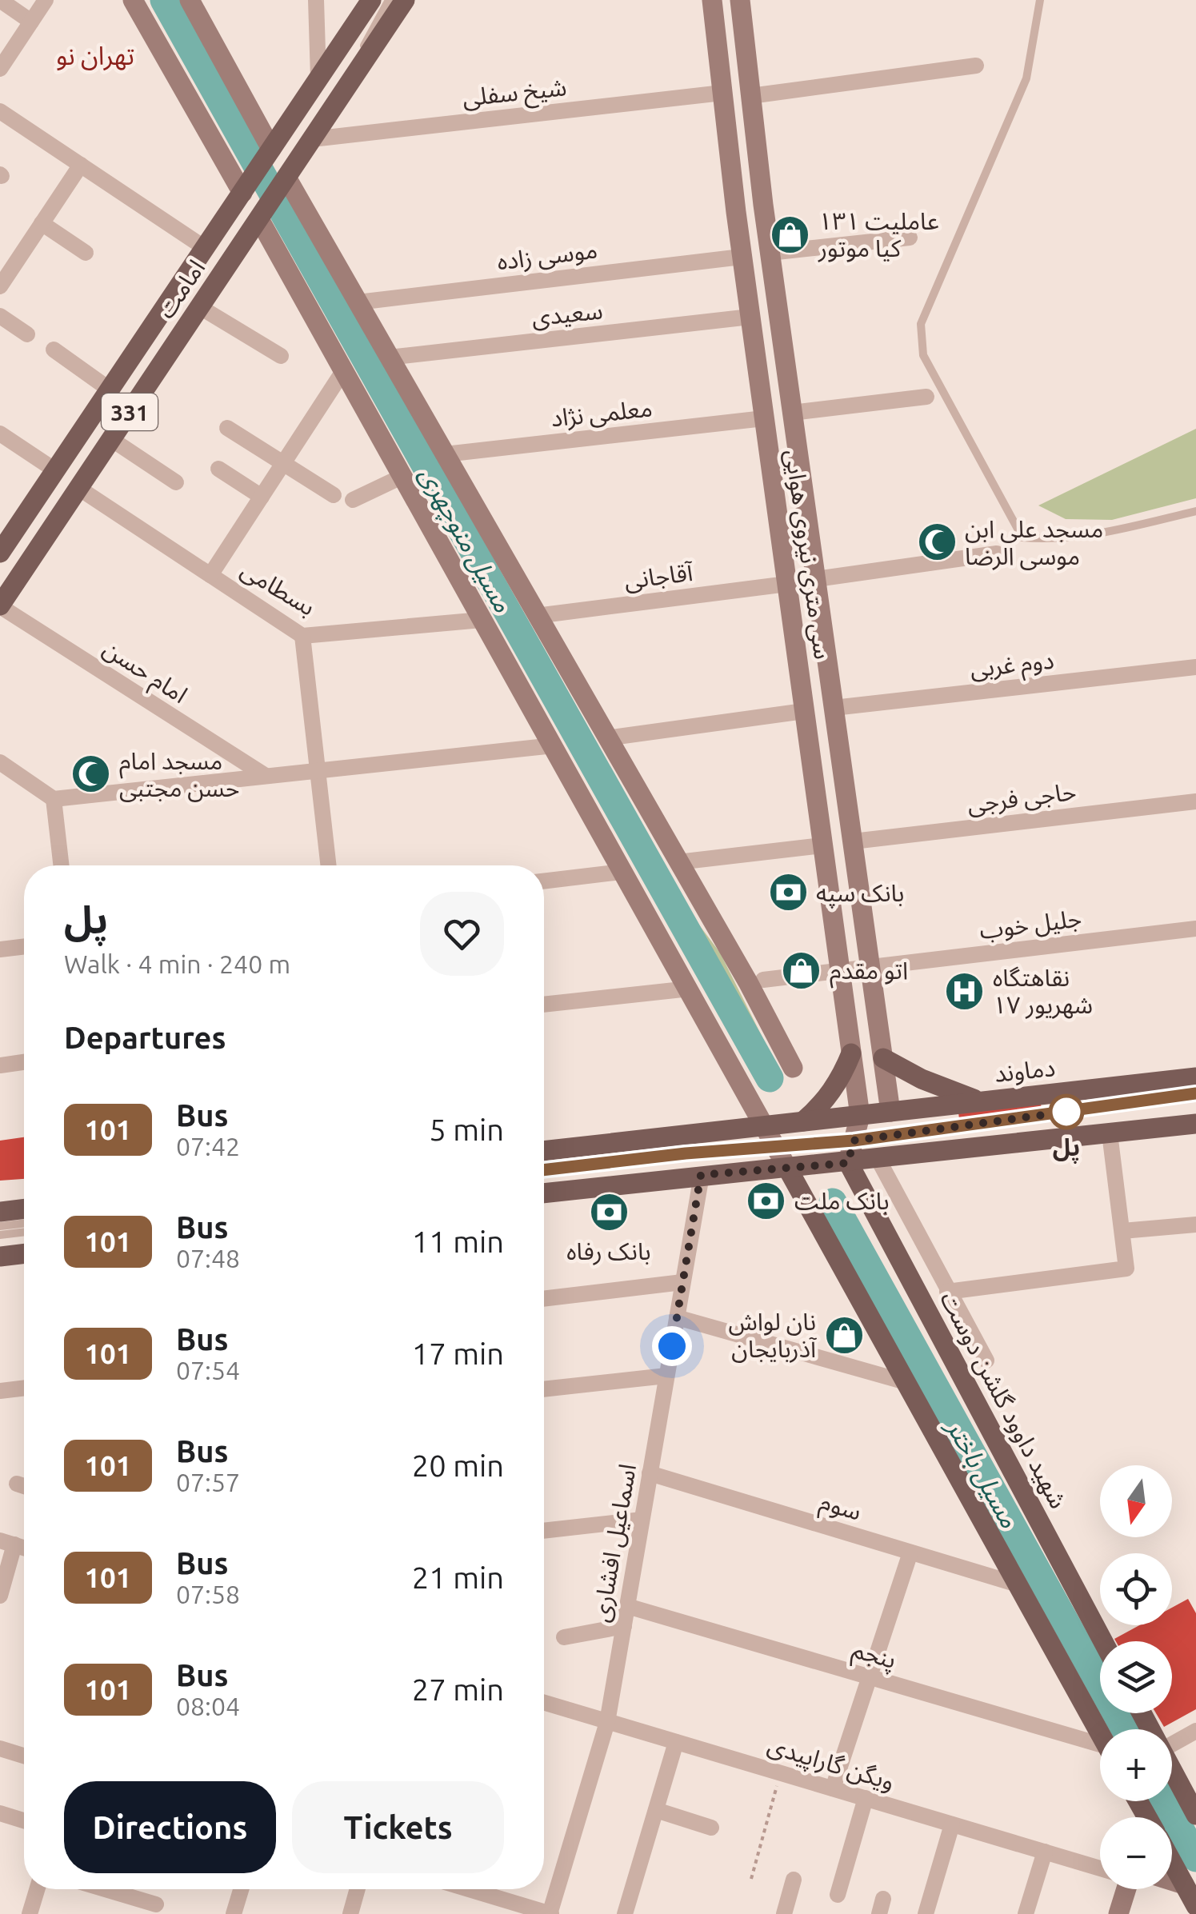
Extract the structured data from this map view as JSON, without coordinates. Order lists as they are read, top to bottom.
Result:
{
  "streets": {
    "main road": [
      "امامت",
      "331",
      "سی متری نیروی هوایی",
      "دماوند",
      "شهید داوود گلشن دوست"
    ],
    "street": [
      "شیخ سفلی",
      "موسی زاده",
      "سعیدی",
      "معلمی نژاد",
      "آقاجانی",
      "بسطامی",
      "دوم غربی",
      "امام حسن",
      "حاجی فرجی",
      "جلیل خوب",
      "سوم",
      "اسماعیل افشاری",
      "پنجم",
      "ویگن گاراپیدی"
    ]
  },
  "crossings": [
    ["شیخ سفلی", "امامت"],
    ["شیخ سفلی", "سی متری نیروی هوایی"],
    ["موسی زاده", "سی متری نیروی هوایی"],
    ["امامت", "بسطامی"],
    ["امامت", "امام حسن"],
    ["سعیدی", "سی متری نیروی هوایی"],
    ["معلمی نژاد", "سی متری نیروی هوایی"],
    ["سی متری نیروی هوایی", "آقاجانی"],
    ["سی متری نیروی هوایی", "دوم غربی"],
    ["سی متری نیروی هوایی", "حاجی فرجی"],
    ["سی متری نیروی هوایی", "جلیل خوب"],
    ["سی متری نیروی هوایی", "دماوند"],
    ["سوم", "اسماعیل افشاری"],
    ["اسماعیل افشاری", "پنجم"],
    ["اسماعیل افشاری", "ویگن گاراپیدی"]
  ],
  "districts": ["تهران نو"],
  "water": ["مسیل منوچهری", "مسیل باختر"],
  "places": {
    "shop": ["عاملیت ۱۳۱ کیا موتور", "اتو مقدم", "نان لواش آذربایجان"],
    "mosque": ["مسجد علی ابن موسی الرضا", "مسجد امام حسن مجتبی"],
    "bank": ["بانک سپه", "بانک ملت", "بانک رفاه"],
    "hospital": ["نقاهتگاه ۱۷ شهریور"],
    "other": ["پل"]
  },
  "lines": ["bus line 101"],
  "north": "bottom",
  "page": {
    "heading": [
      ["پل", "Walk · 4 min · 240 m"],
      "Departures"
    ],
    "list": [
      {
        "mark": "101",
        "name": "Bus",
        "note": "07:42",
        "value": "5 min"
      },
      {
        "mark": "101",
        "name": "Bus",
        "note": "07:48",
        "value": "11 min"
      },
      {
        "mark": "101",
        "name": "Bus",
        "note": "07:54",
        "value": "17 min"
      },
      {
        "mark": "101",
        "name": "Bus",
        "note": "07:57",
        "value": "20 min"
      },
      {
        "mark": "101",
        "name": "Bus",
        "note": "07:58",
        "value": "21 min"
      },
      {
        "mark": "101",
        "name": "Bus",
        "note": "08:04",
        "value": "27 min"
      }
    ],
    "map_buttons": ["+", "−"],
    "buttons": ["Directions", "Tickets"]
  }
}
